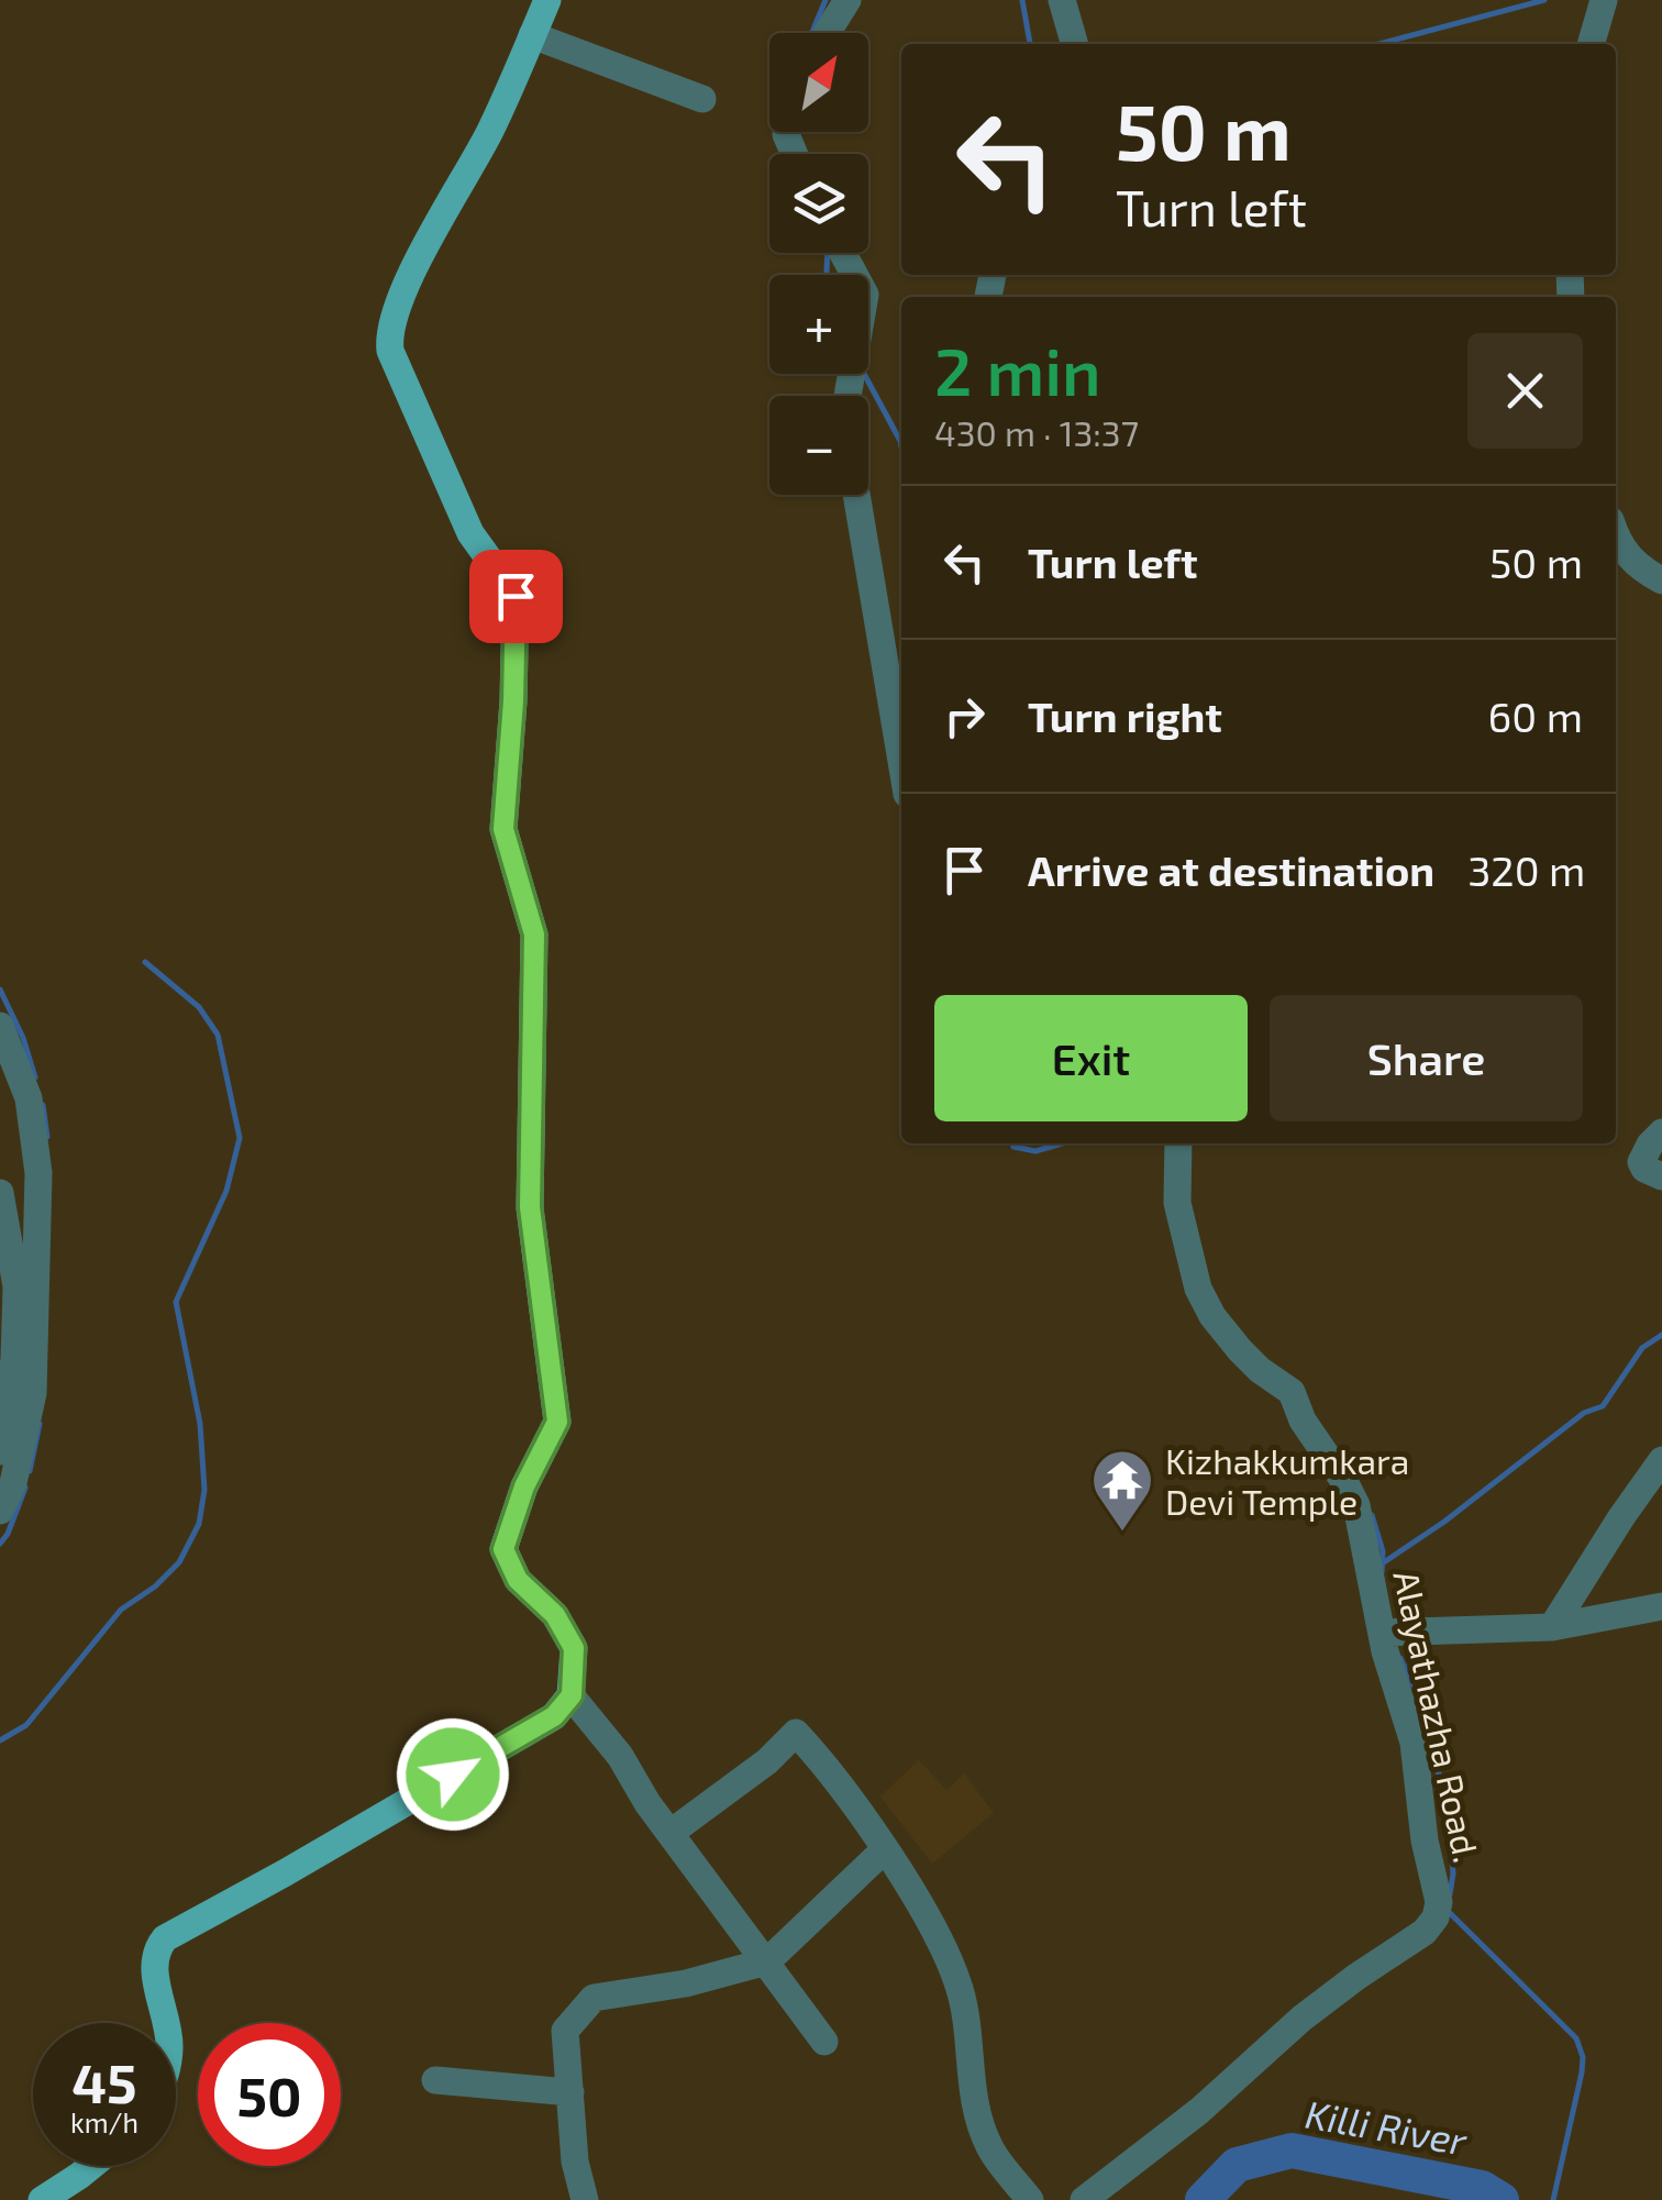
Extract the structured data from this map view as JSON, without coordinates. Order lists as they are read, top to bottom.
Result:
{
  "streets": {
    "street": ["Alayathazha Road."]
  },
  "water": ["Killi River"],
  "places": {
    "temple": ["Kizhakkumkara Devi Temple"]
  },
  "north": "top right",
  "page": {
    "map_buttons": ["+", "−"],
    "turn": ["50 m", "Turn left"],
    "heading": ["2 min", "430 m · 13:37"],
    "list": [
      {
        "name": "Turn left",
        "value": "50 m"
      },
      {
        "name": "Turn right",
        "value": "60 m"
      },
      {
        "name": "Arrive at destination",
        "value": "320 m"
      }
    ],
    "buttons": ["Exit", "Share"],
    "speed": "45 km/h",
    "limit": "50"
  }
}
